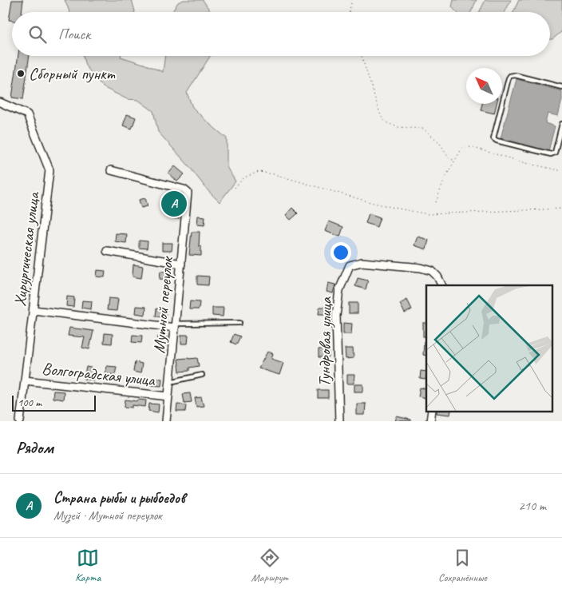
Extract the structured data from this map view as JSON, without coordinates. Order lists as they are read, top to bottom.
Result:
{
  "streets": {
    "street": [
      "Хирургическая улица",
      "Мутной переулок",
      "Тундровая улица",
      "Волгоградская улица"
    ]
  },
  "crossings": [
    ["Хирургическая улица", "Волгоградская улица"],
    ["Мутной переулок", "Волгоградская улица"]
  ],
  "places": ["Сборный пункт"],
  "scale_bar": "100 m",
  "north": "top left",
  "page": {
    "search": "Поиск",
    "pins": "A",
    "scale": "100 m",
    "heading": "Рядом",
    "list": [
      {
        "mark": "A",
        "name": "Страна рыбы и рыбоедов",
        "note": "Музей · Мутной переулок",
        "value": "210 m"
      }
    ],
    "nav": ["Карта", "Маршрут", "Сохранённые"]
  }
}
